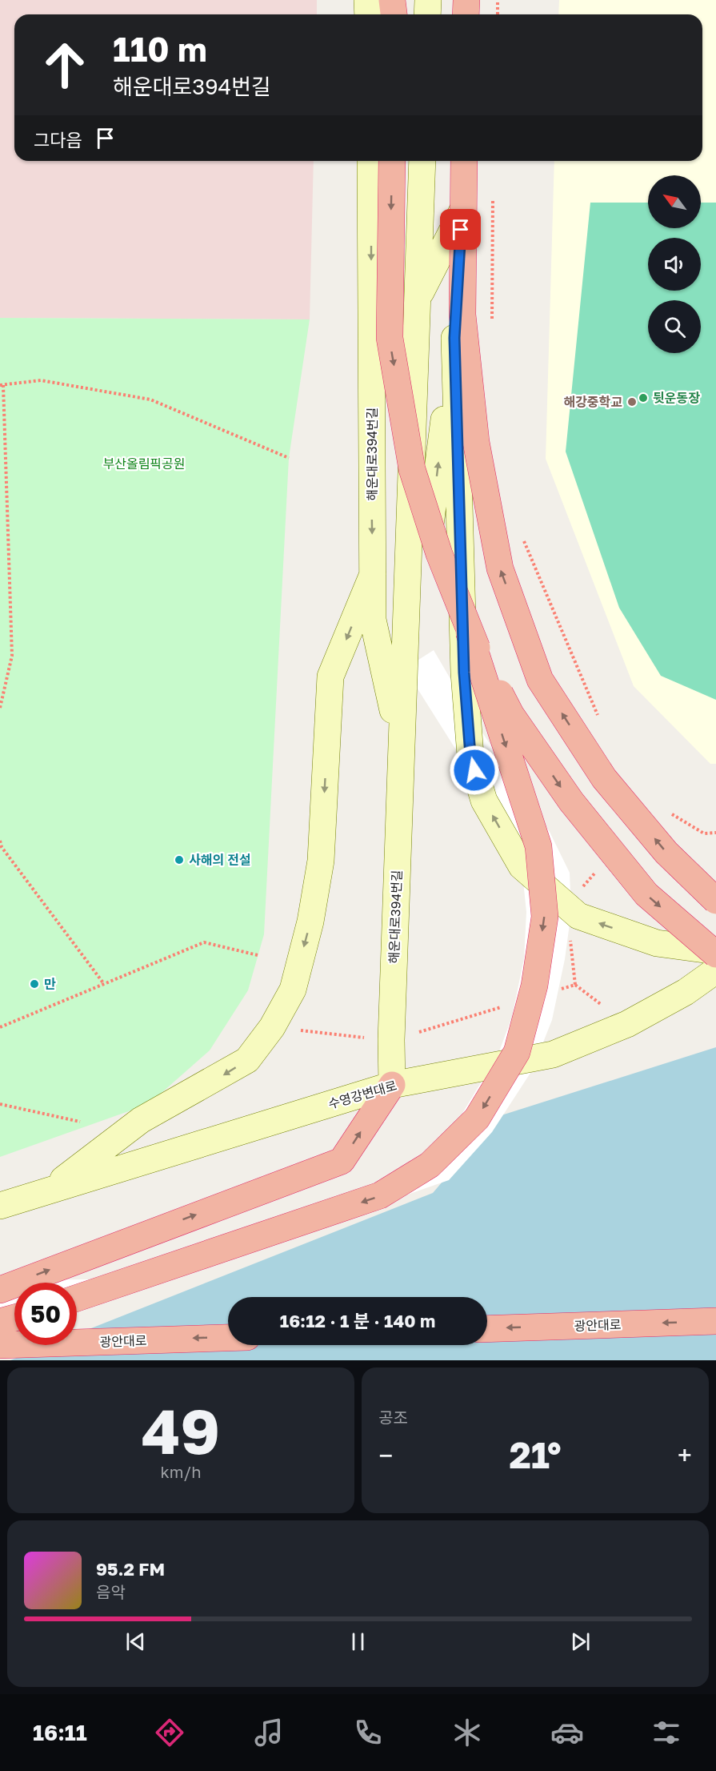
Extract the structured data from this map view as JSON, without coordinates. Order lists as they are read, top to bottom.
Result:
{
  "streets": {
    "highway": ["광안대로"],
    "main road": ["해운대로394번길", "수영강변대로"]
  },
  "crossings": [
    ["해운대로394번길", "수영강변대로"]
  ],
  "one_way": ["광안대로"],
  "parks": ["부산올림픽공원"],
  "places": [
    "뒷운동장",
    "해강중학교",
    "사해의 전설",
    "만"
  ],
  "north": "top left",
  "page": {
    "turn": ["110 m", "해운대로394번길"],
    "then": "그다음",
    "limit": "50",
    "trip": "16:12 · 1 분 · 140 m",
    "tile": [
      ["49", "km/h"],
      "공조"
    ],
    "heat": ["−", "21°", "+"],
    "song": ["95.2 FM", "음악"],
    "tabs": "16:11"
  }
}
